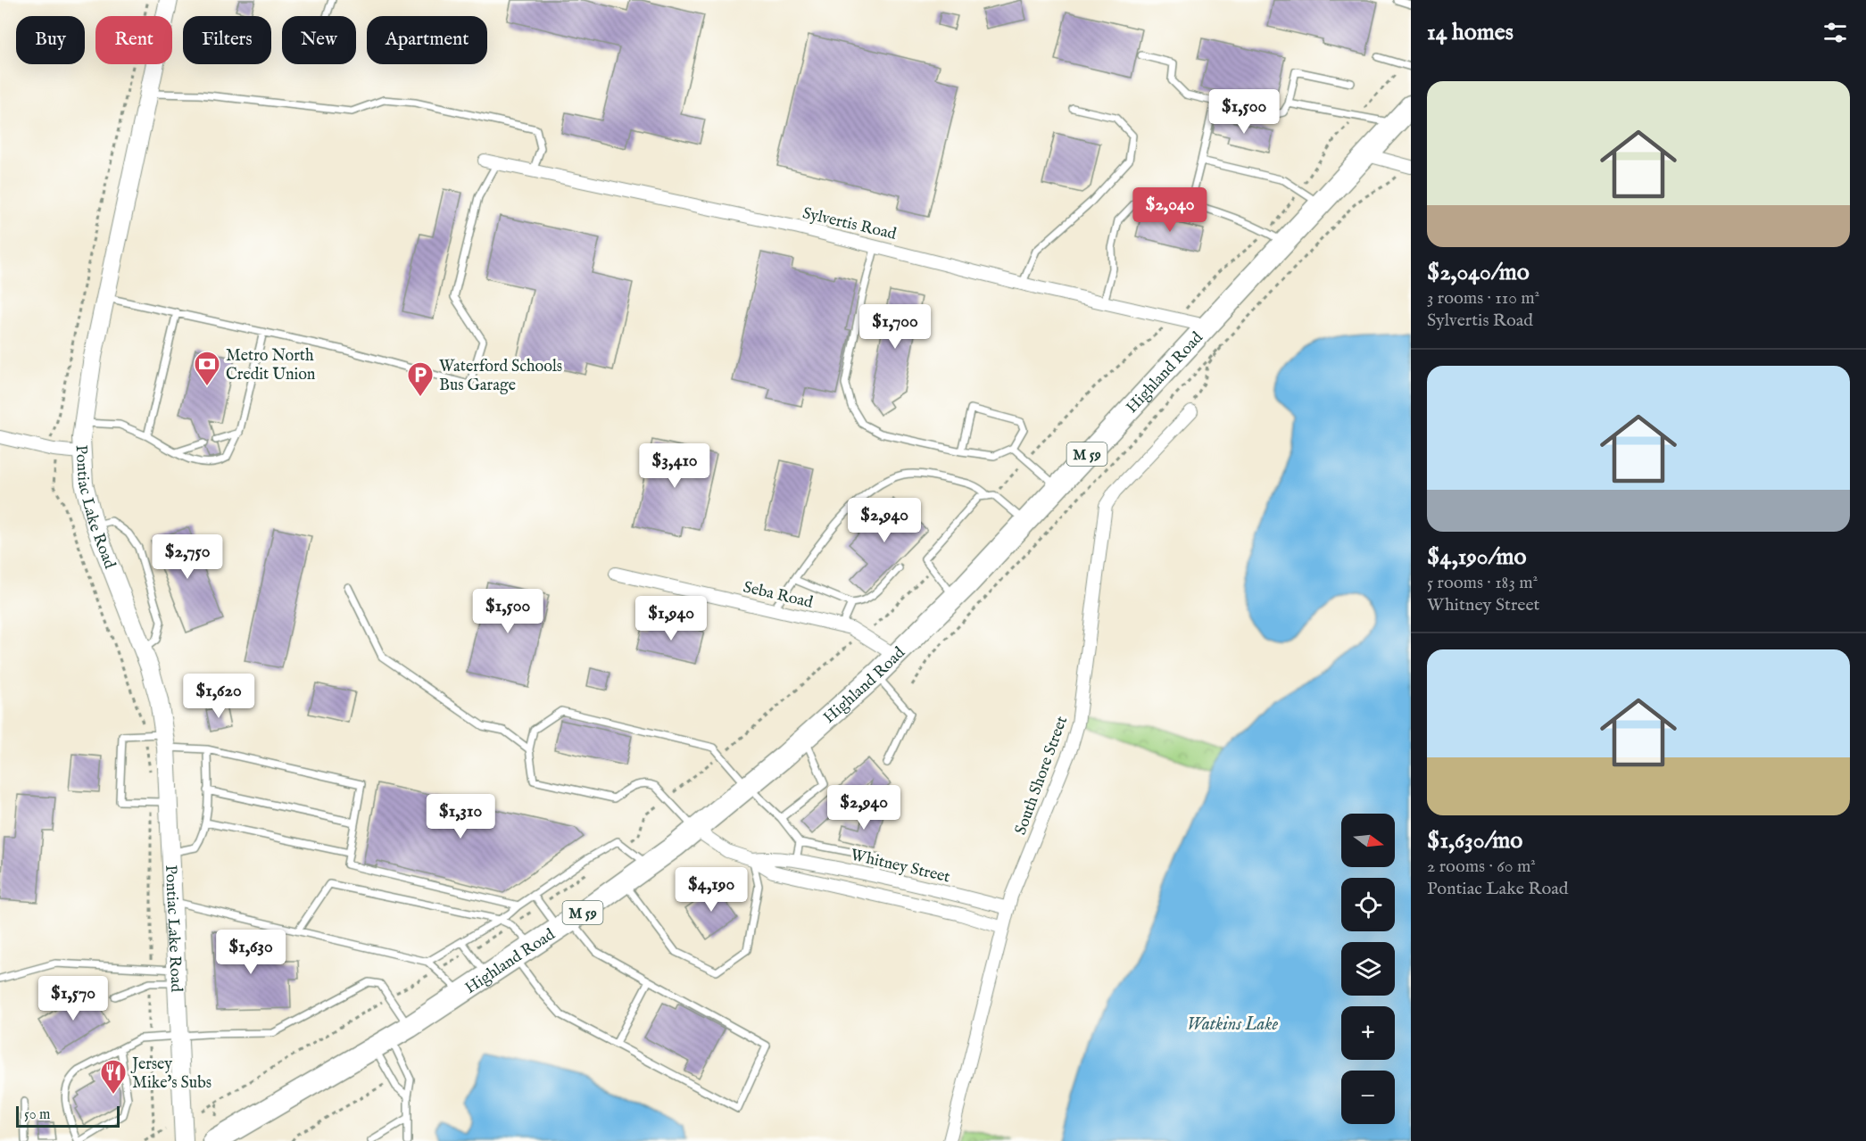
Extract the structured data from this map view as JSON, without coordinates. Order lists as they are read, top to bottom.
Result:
{
  "streets": {
    "highway": ["Highland Road", "M 59"],
    "street": [
      "Sylvertis Road",
      "Pontiac Lake Road",
      "Seba Road",
      "South Shore Street",
      "Whitney Street"
    ]
  },
  "crossings": [
    ["Sylvertis Road", "Highland Road"],
    ["Highland Road", "Seba Road"],
    ["Highland Road", "Whitney Street"],
    ["South Shore Street", "Whitney Street"]
  ],
  "water": ["Watkins Lake"],
  "places": {
    "bank": ["Metro North Credit Union"],
    "parking": ["Waterford Schools Bus Garage"],
    "restaurant": ["Jersey Mike's Subs"]
  },
  "scale_bar": "50 m",
  "north": "right",
  "page": {
    "heading": "14 homes",
    "chip": [
      "Buy",
      "Rent",
      "Filters",
      "New",
      "Apartment"
    ],
    "list": [
      {
        "name": "$2,040/mo",
        "note": "3 rooms · 110 m² · Sylvertis Road"
      },
      {
        "name": "$4,190/mo",
        "note": "5 rooms · 183 m² · Whitney Street"
      },
      {
        "name": "$1,630/mo",
        "note": "2 rooms · 60 m² · Pontiac Lake Road"
      }
    ],
    "price": [
      "$1,500",
      "$2,040",
      "$1,700",
      "$3,410",
      "$2,940",
      "$2,750",
      "$1,500",
      "$1,940",
      "$1,620",
      "$2,940",
      "$1,310",
      "$4,190",
      "$1,630",
      "$1,570"
    ],
    "map_buttons": ["+", "−"],
    "scale": "50 m"
  }
}
